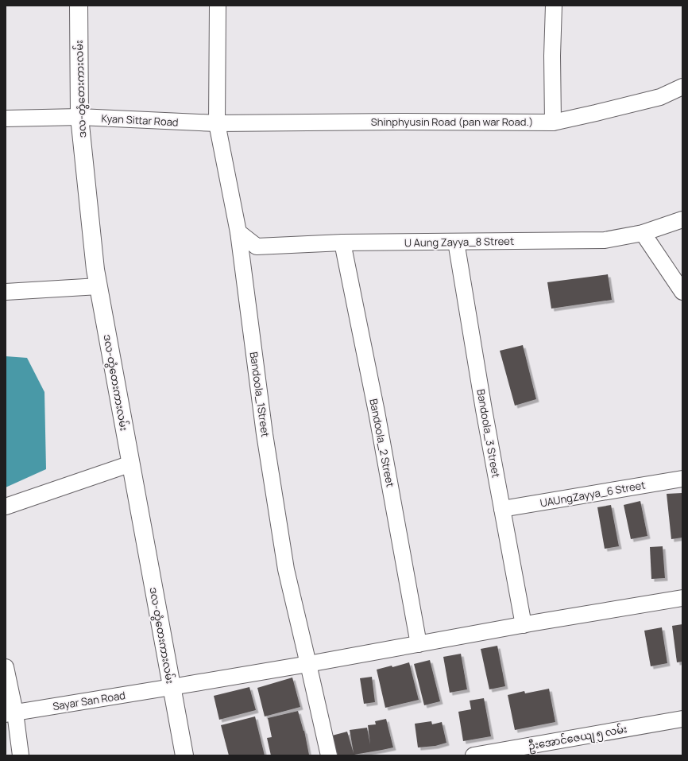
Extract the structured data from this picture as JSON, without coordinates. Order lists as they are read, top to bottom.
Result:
{
  "streets": {
    "main road": ["ဒလ-တွံတေးကားလမ်း"],
    "street": [
      "Kyan Sittar Road",
      "Shinphyusin Road (pan war Road.)",
      "U Aung Zayya_8 Street",
      "Bandoola_1Street",
      "Bandoola_3 Street",
      "Bandoola_2 Street",
      "UAUngZayya_6 Street",
      "Sayar San Road",
      "ဦးအောင်ဇေယျ ၅ လမ်း"
    ]
  },
  "crossings": [
    ["ဒလ-တွံတေးကားလမ်း", "Kyan Sittar Road"],
    ["ဒလ-တွံတေးကားလမ်း", "Sayar San Road"],
    ["Kyan Sittar Road", "Shinphyusin Road (pan war Road.)"],
    ["Kyan Sittar Road", "Bandoola_1Street"],
    ["Shinphyusin Road (pan war Road.)", "Bandoola_1Street"],
    ["U Aung Zayya_8 Street", "Bandoola_1Street"],
    ["U Aung Zayya_8 Street", "Bandoola_3 Street"],
    ["U Aung Zayya_8 Street", "Bandoola_2 Street"],
    ["Bandoola_1Street", "Sayar San Road"],
    ["Bandoola_3 Street", "UAUngZayya_6 Street"],
    ["Bandoola_3 Street", "Sayar San Road"],
    ["Bandoola_2 Street", "Sayar San Road"]
  ]
}
